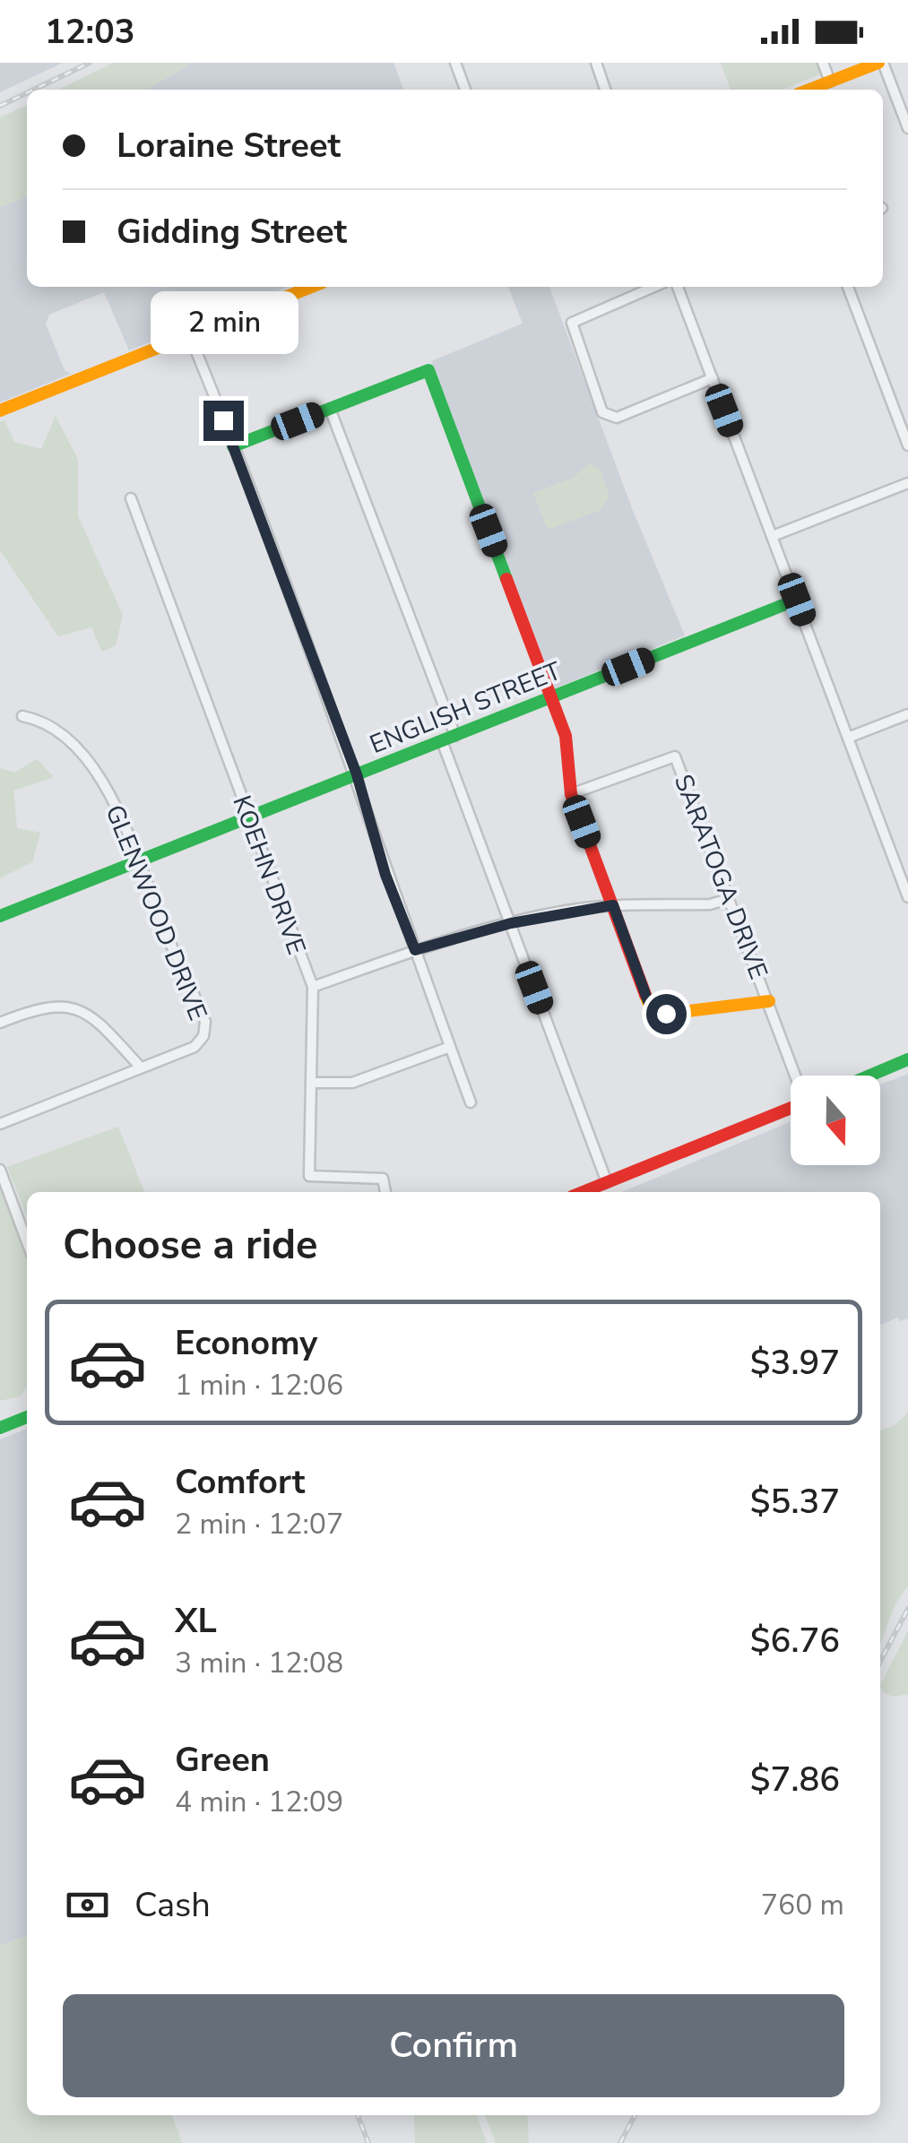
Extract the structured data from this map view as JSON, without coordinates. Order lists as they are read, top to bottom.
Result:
{
  "streets": {
    "street": [
      "ENGLISH STREET",
      "KOEHN DRIVE",
      "SARATOGA DRIVE",
      "GLENWOOD DRIVE"
    ]
  },
  "crossings": [
    ["ENGLISH STREET", "KOEHN DRIVE"],
    ["ENGLISH STREET", "GLENWOOD DRIVE"]
  ],
  "north": "bottom",
  "page": {
    "status": "12:03",
    "banner": ["Loraine Street", "Gidding Street"],
    "bubble": "2 min",
    "heading": "Choose a ride",
    "list": [
      {
        "name": "Economy",
        "note": "1 min · 12:06",
        "value": "$3.97"
      },
      {
        "name": "Comfort",
        "note": "2 min · 12:07",
        "value": "$5.37"
      },
      {
        "name": "XL",
        "note": "3 min · 12:08",
        "value": "$6.76"
      },
      {
        "name": "Green",
        "note": "4 min · 12:09",
        "value": "$7.86"
      }
    ],
    "pay": ["Cash", "760 m"],
    "buttons": "Confirm"
  }
}
